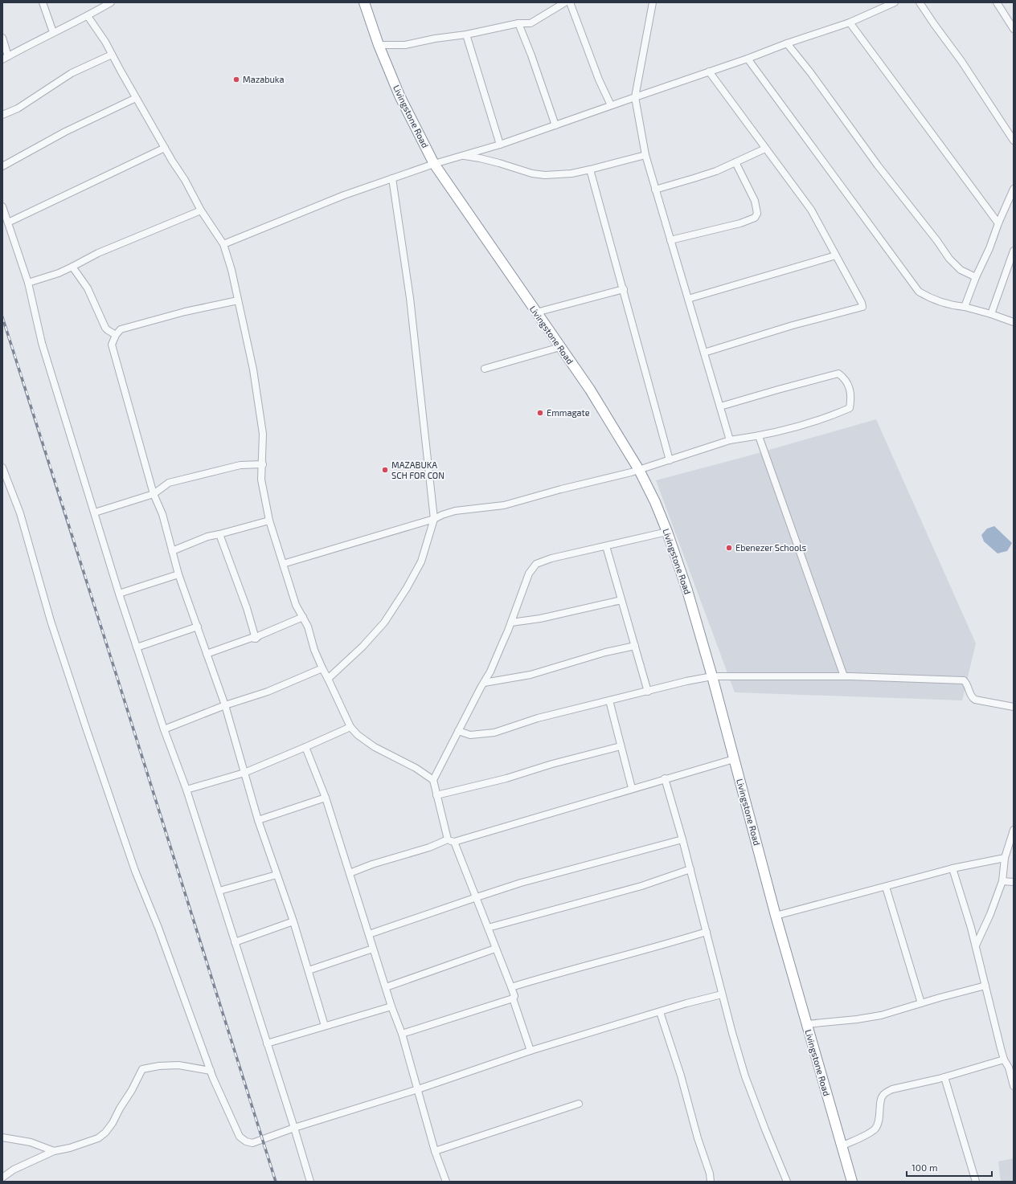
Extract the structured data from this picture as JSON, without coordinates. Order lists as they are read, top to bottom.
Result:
{
  "streets": {
    "highway": ["Livingstone Road"]
  },
  "places": [
    "Mazabuka",
    "Emmagate",
    "MAZABUKA SCH FOR CON",
    "Ebenezer Schools"
  ],
  "scale_bar": "100 m"
}
